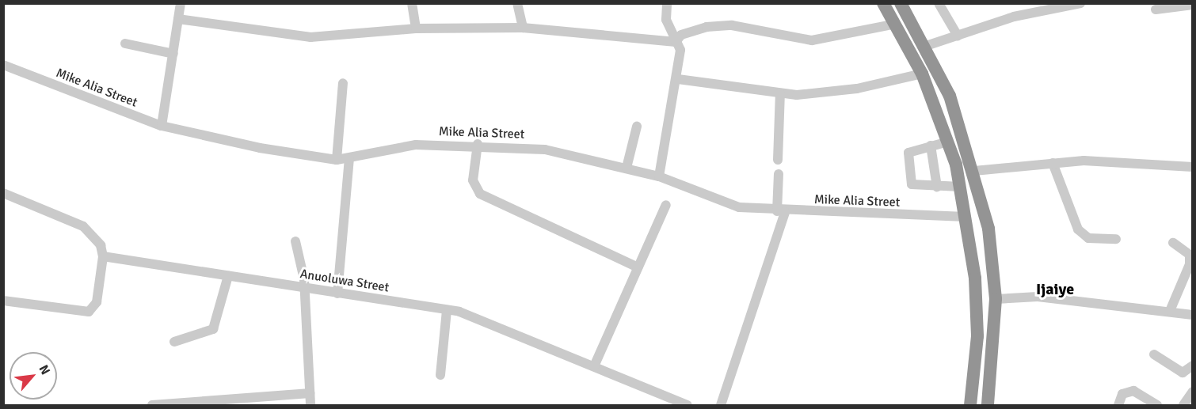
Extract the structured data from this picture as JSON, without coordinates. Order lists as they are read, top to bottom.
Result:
{
  "streets": {
    "street": ["Mike Alia Street", "Anuoluwa Street"]
  },
  "districts": ["Ijaiye"],
  "north": "top right"
}
